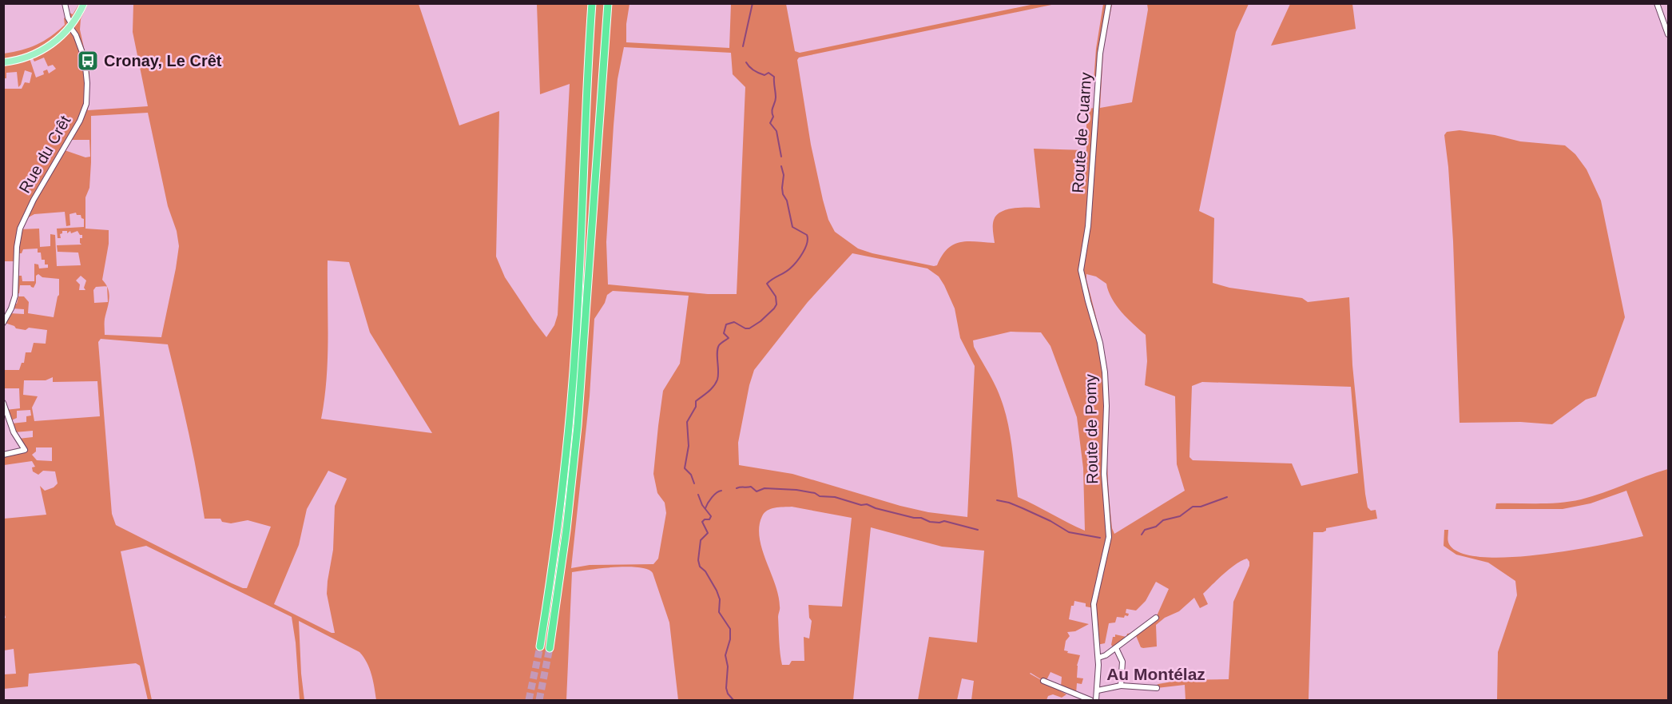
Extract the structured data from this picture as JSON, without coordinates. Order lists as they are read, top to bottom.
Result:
{
  "streets": {
    "street": ["Route de Cuarny", "Rue du Crêt", "Route de Pomy"]
  },
  "crossings": [
    ["Route de Cuarny", "Route de Pomy"]
  ],
  "districts": ["Au Montélaz"],
  "places": {
    "bus stop": ["Cronay, Le Crêt"]
  }
}
